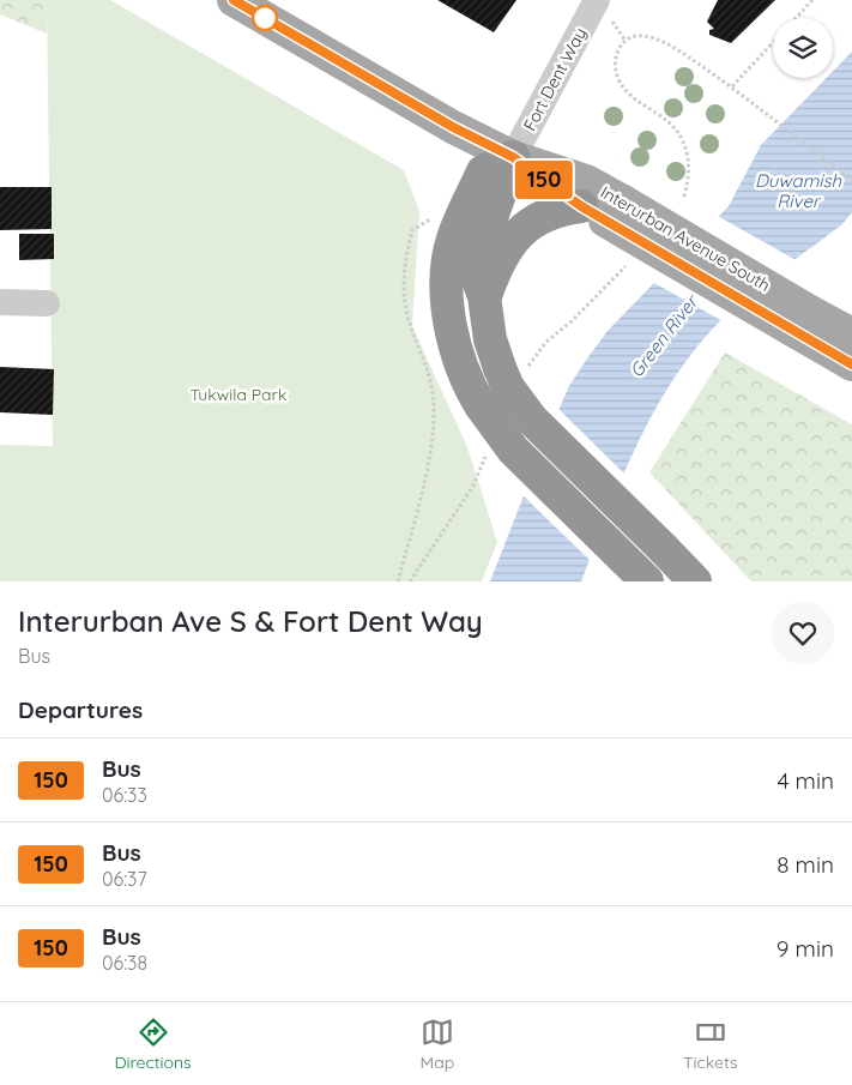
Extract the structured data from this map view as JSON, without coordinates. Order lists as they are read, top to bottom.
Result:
{
  "streets": {
    "main road": ["Interurban Avenue South"],
    "street": ["Fort Dent Way"]
  },
  "crossings": [
    ["Fort Dent Way", "Interurban Avenue South"]
  ],
  "water": ["Duwamish River", "Green River"],
  "parks": ["Tukwila Park"],
  "lines": ["bus line 150"],
  "page": {
    "on_map": "150",
    "heading": [
      ["Interurban Ave S & Fort Dent Way", "Bus"],
      "Departures"
    ],
    "list": [
      {
        "mark": "150",
        "name": "Bus",
        "note": "06:33",
        "value": "4 min"
      },
      {
        "mark": "150",
        "name": "Bus",
        "note": "06:37",
        "value": "8 min"
      },
      {
        "mark": "150",
        "name": "Bus",
        "note": "06:38",
        "value": "9 min"
      }
    ],
    "tabs": ["Directions", "Map", "Tickets"]
  }
}
